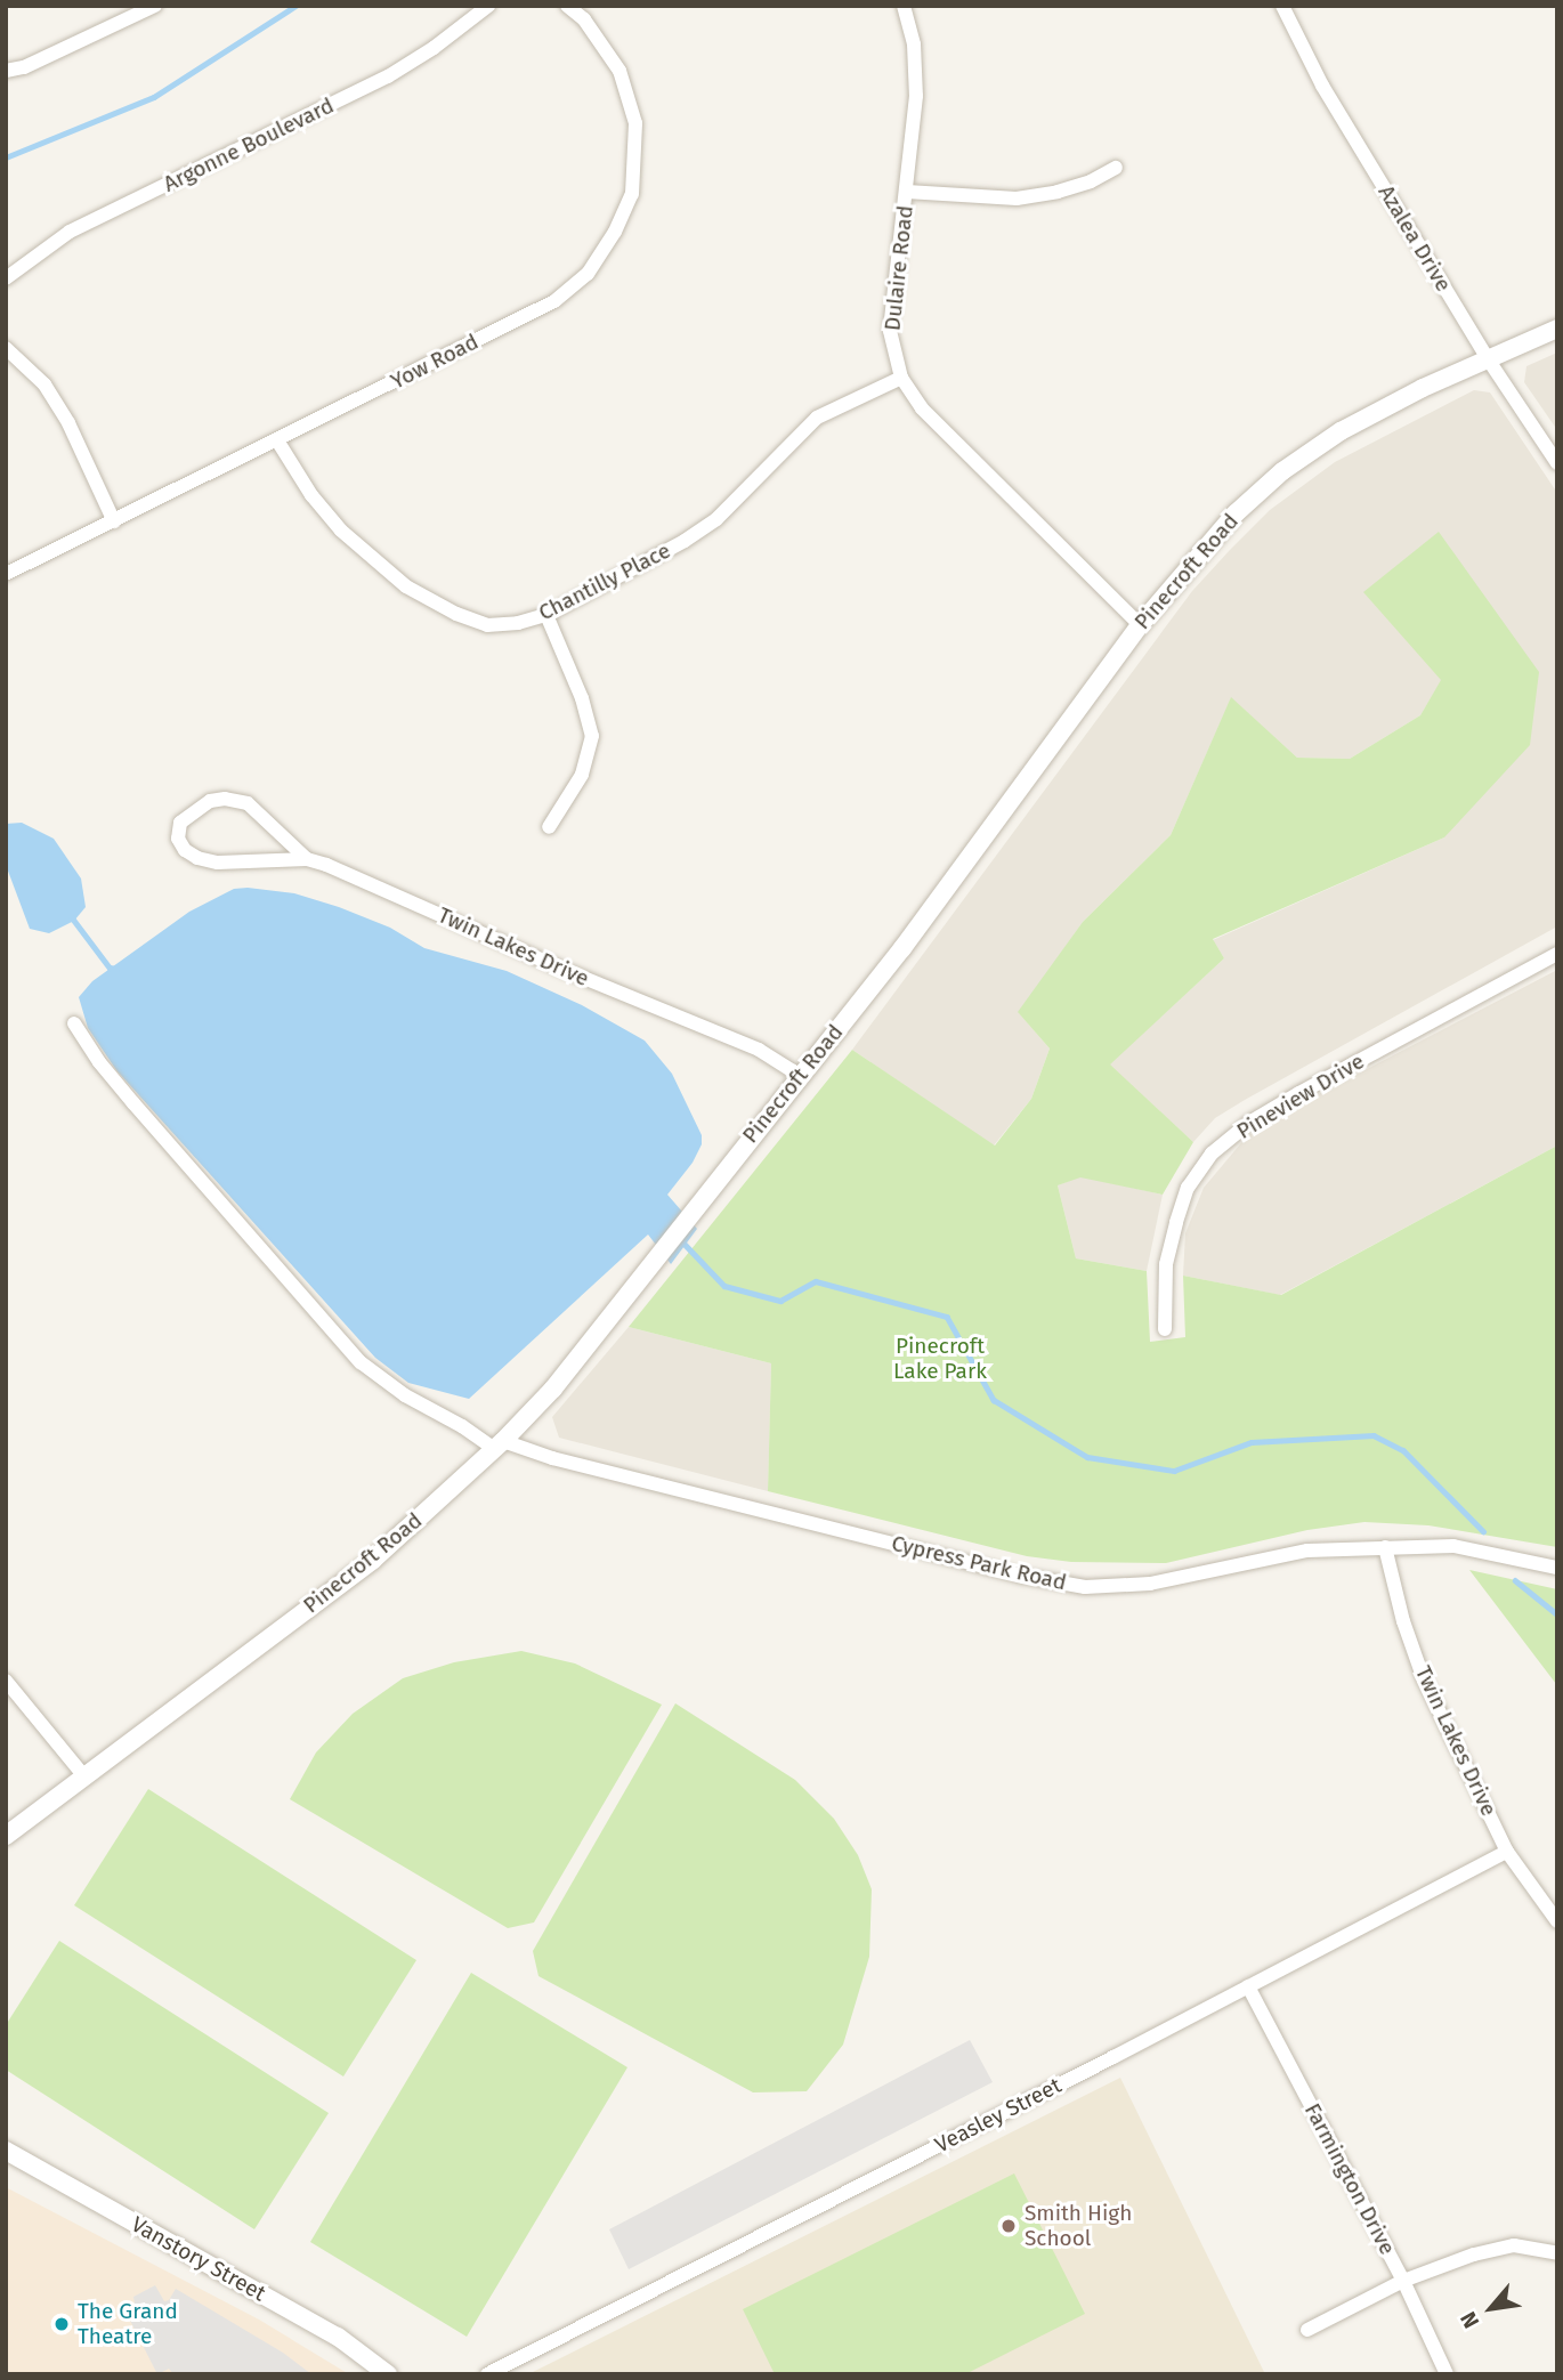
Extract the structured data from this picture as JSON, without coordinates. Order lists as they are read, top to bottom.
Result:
{
  "streets": {
    "street": [
      "Argonne Boulevard",
      "Azalea Drive",
      "Dulaire Road",
      "Yow Road",
      "Pinecroft Road",
      "Chantilly Place",
      "Twin Lakes Drive",
      "Pineview Drive",
      "Cypress Park Road",
      "Veasley Street",
      "Farmington Drive",
      "Vanstory Street"
    ]
  },
  "crossings": [
    ["Azalea Drive", "Pinecroft Road"],
    ["Dulaire Road", "Pinecroft Road"],
    ["Dulaire Road", "Chantilly Place"],
    ["Yow Road", "Chantilly Place"],
    ["Pinecroft Road", "Twin Lakes Drive"],
    ["Pinecroft Road", "Cypress Park Road"],
    ["Twin Lakes Drive", "Cypress Park Road"],
    ["Twin Lakes Drive", "Veasley Street"],
    ["Veasley Street", "Farmington Drive"]
  ],
  "parks": ["Pinecroft Lake Park"],
  "places": ["Smith High School", "The Grand Theatre"],
  "north": "bottom left"
}
